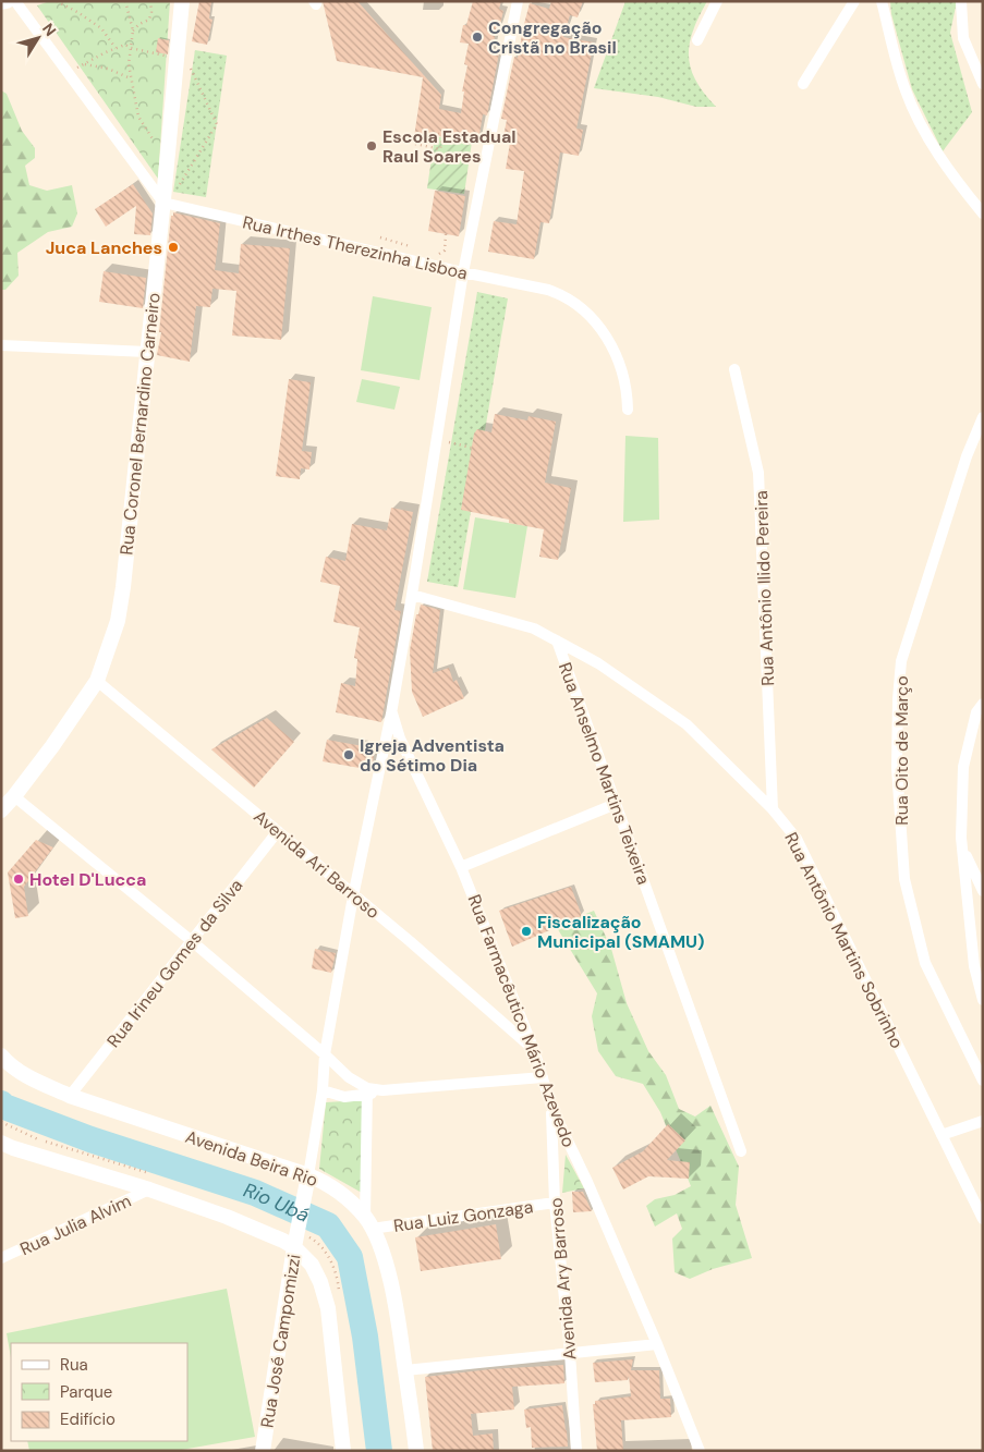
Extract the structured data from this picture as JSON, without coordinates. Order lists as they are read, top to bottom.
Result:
{
  "streets": {
    "main road": ["Rua Coronel Bernardino Carneiro", "Avenida Beira Rio", "Rua José Campomizzi"],
    "street": [
      "Rua Irthes Therezinha Lisboa",
      "Rua Antônio Ilido Pereira",
      "Rua Oito de Março",
      "Rua Anselmo Martins Teixeira",
      "Avenida Ari Barroso",
      "Rua Antônio Martins Sobrinho",
      "Rua Irineu Gomes da Silva",
      "Rua Farmacêutico Mário Azevedo",
      "Rua Luiz Gonzaga",
      "Rua Julia Alvim",
      "Avenida Ary Barroso"
    ]
  },
  "crossings": [
    ["Rua Irthes Therezinha Lisboa", "Rua Coronel Bernardino Carneiro"],
    ["Rua Coronel Bernardino Carneiro", "Avenida Ari Barroso"],
    ["Rua Antônio Ilido Pereira", "Rua Antônio Martins Sobrinho"],
    ["Rua Anselmo Martins Teixeira", "Rua Antônio Martins Sobrinho"],
    ["Avenida Ari Barroso", "Rua Irineu Gomes da Silva"],
    ["Avenida Ari Barroso", "Rua Farmacêutico Mário Azevedo"],
    ["Rua Irineu Gomes da Silva", "Avenida Beira Rio"],
    ["Rua Farmacêutico Mário Azevedo", "Avenida Ary Barroso"],
    ["Avenida Beira Rio", "Rua Luiz Gonzaga"],
    ["Avenida Beira Rio", "Rua José Campomizzi"],
    ["Rua Luiz Gonzaga", "Avenida Ary Barroso"]
  ],
  "water": ["Rio Ubá"],
  "places": [
    "Congregação Cristã no Brasil",
    "Escola Estadual Raul Soares",
    "Juca Lanches",
    "Igreja Adventista do Sétimo Dia",
    "Hotel D'Lucca",
    "Fiscalização Municipal (SMAMU)"
  ],
  "legend": ["Rua", "Parque", "Edifício"],
  "north": "top right"
}
